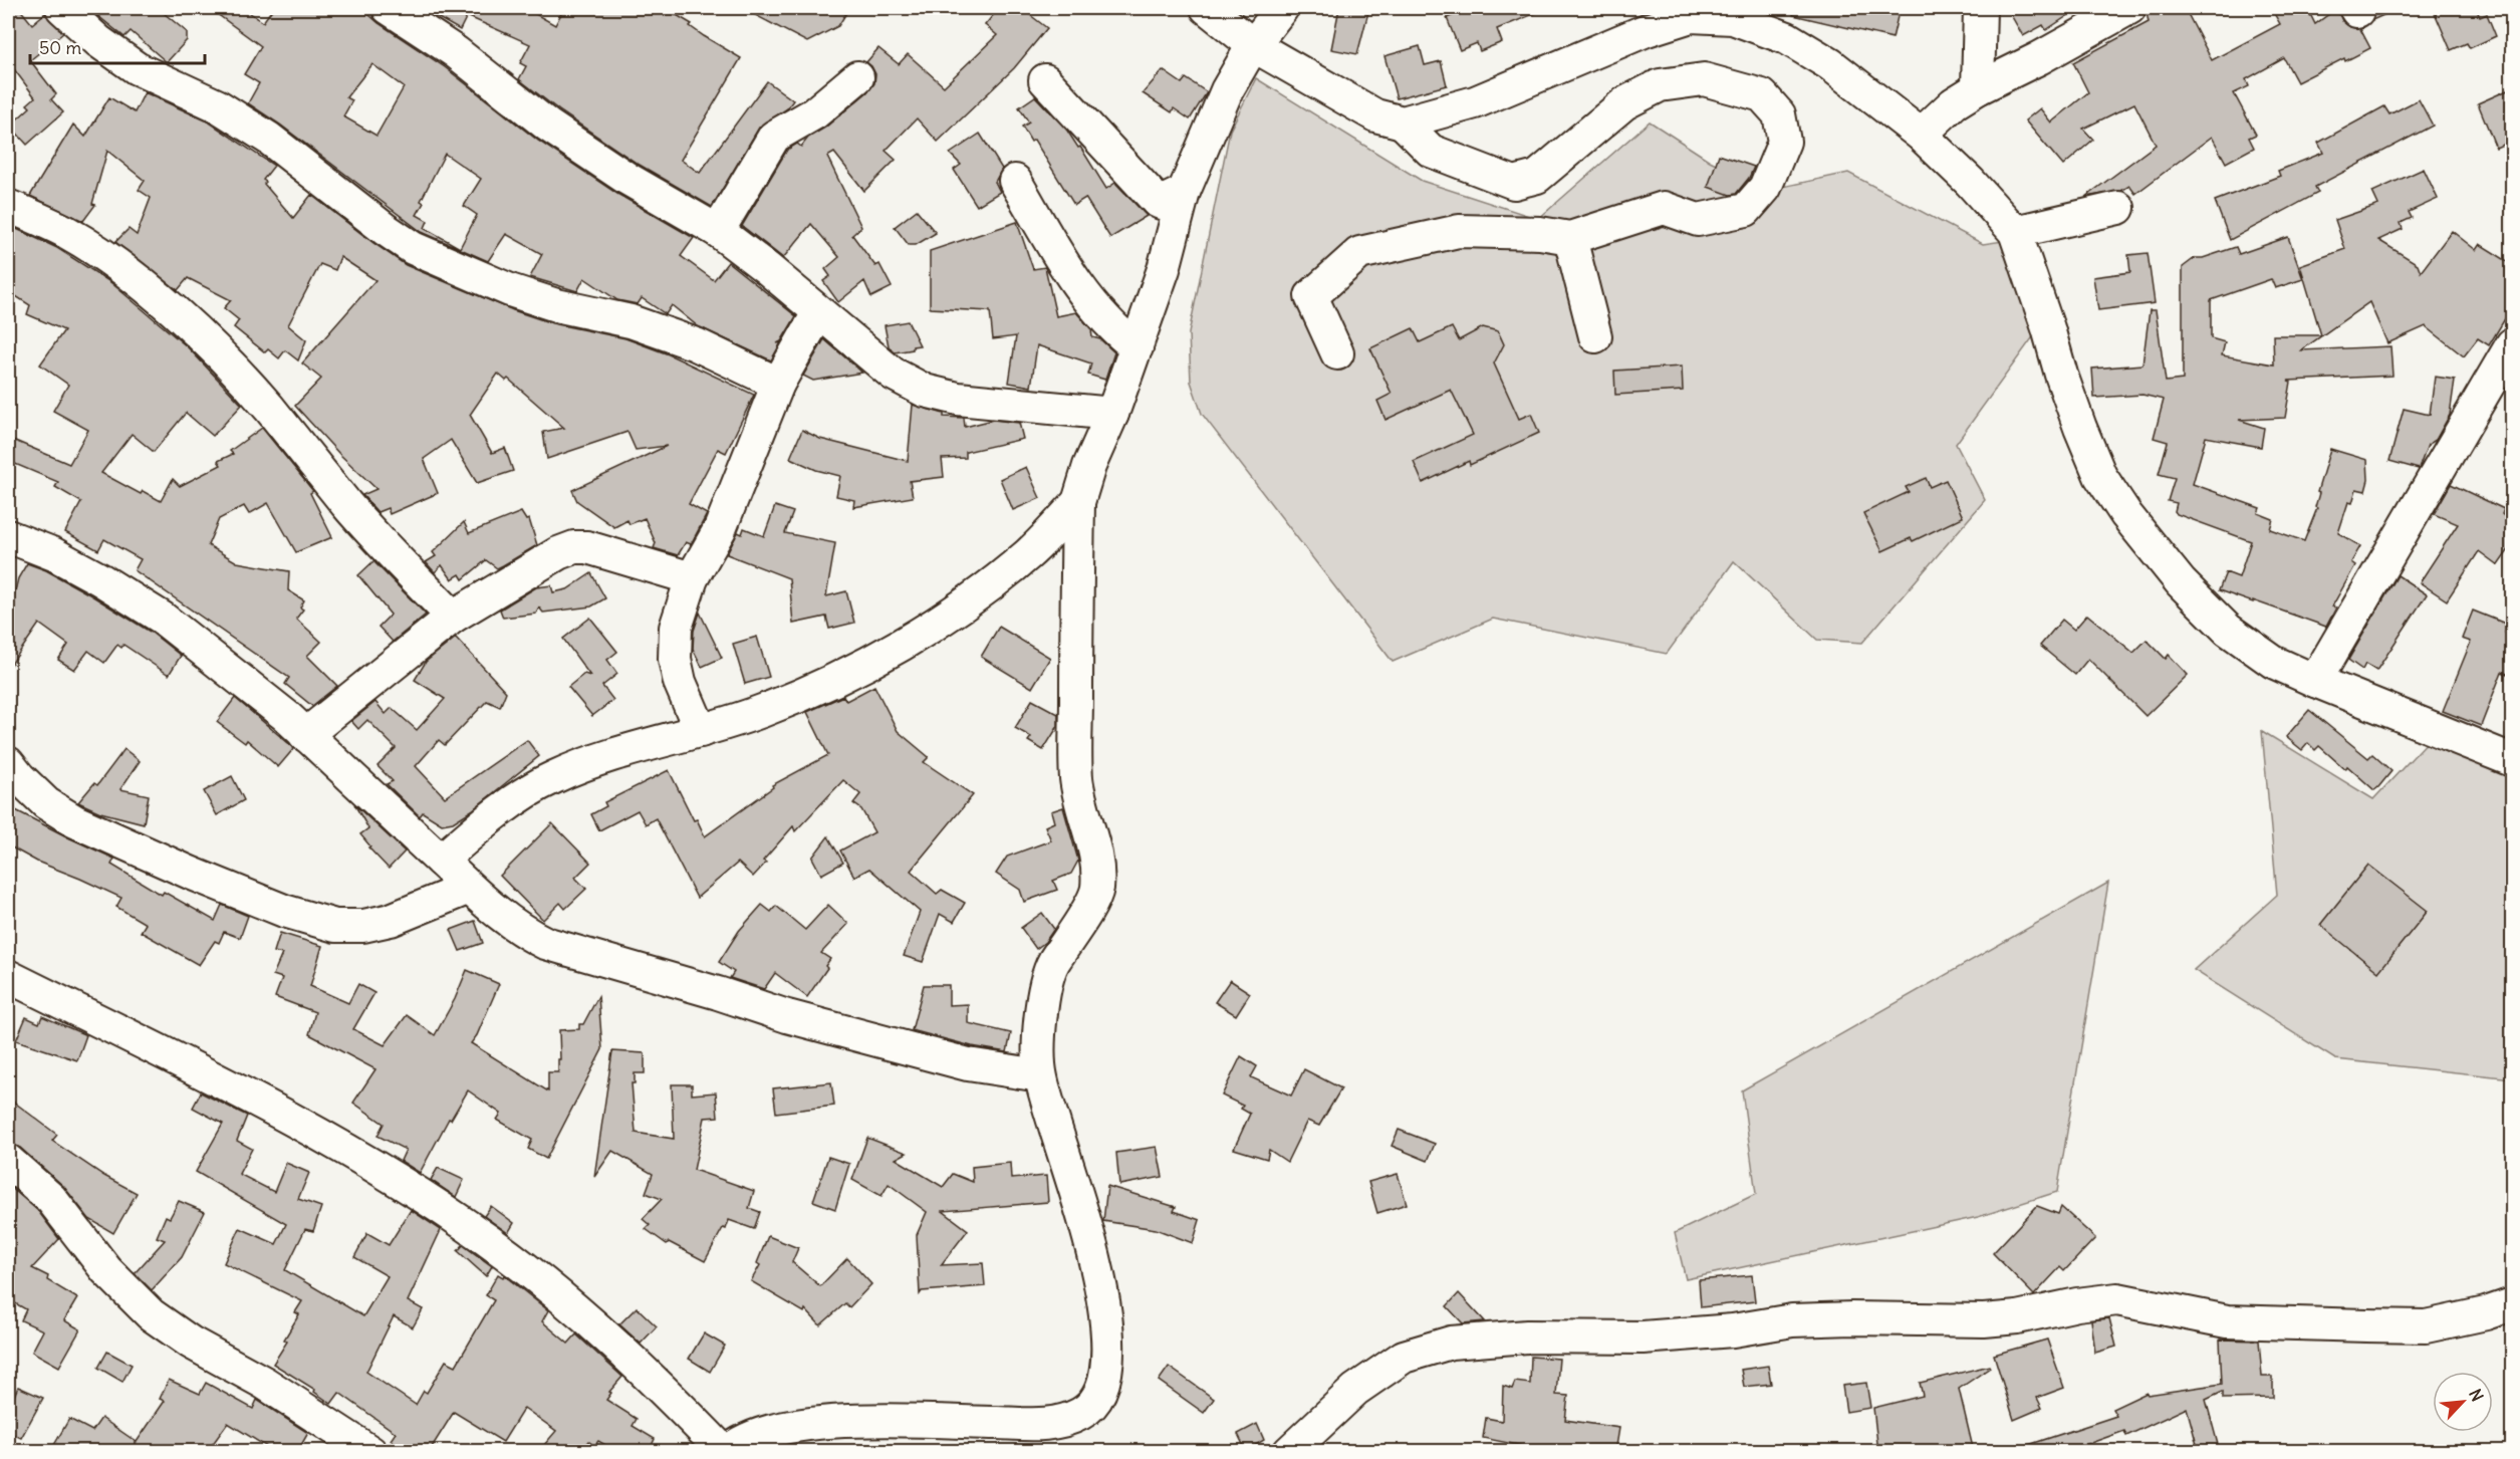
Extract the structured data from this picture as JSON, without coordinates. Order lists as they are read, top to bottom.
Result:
{
  "scale_bar": "50 m",
  "north": "top right"
}
